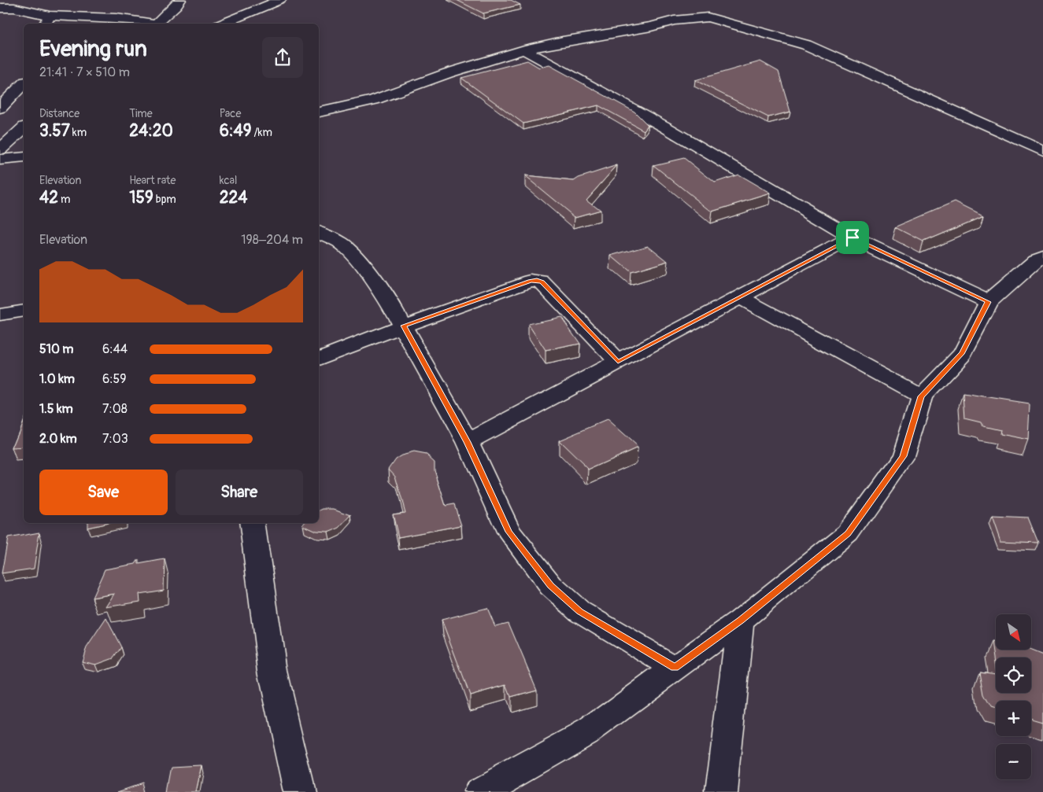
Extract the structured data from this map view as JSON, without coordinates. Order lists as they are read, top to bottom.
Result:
{
  "north": "bottom right",
  "page": {
    "heading": ["Evening run", "21:41 · 7 × 510 m"],
    "stats": [
      ["Distance", "3.57 km"],
      ["Time", "24:20"],
      ["Pace", "6:49 /km"],
      ["Elevation", "42 m"],
      ["Heart rate", "159 bpm"],
      ["kcal", "224"]
    ],
    "chart": ["Elevation", "198–204 m"],
    "list": [
      {
        "name": "510 m",
        "note": "6:44"
      },
      {
        "name": "1.0 km",
        "note": "6:59"
      },
      {
        "name": "1.5 km",
        "note": "7:08"
      },
      {
        "name": "2.0 km",
        "note": "7:03"
      }
    ],
    "buttons": ["Save", "Share"],
    "map_buttons": ["+", "−"]
  }
}
